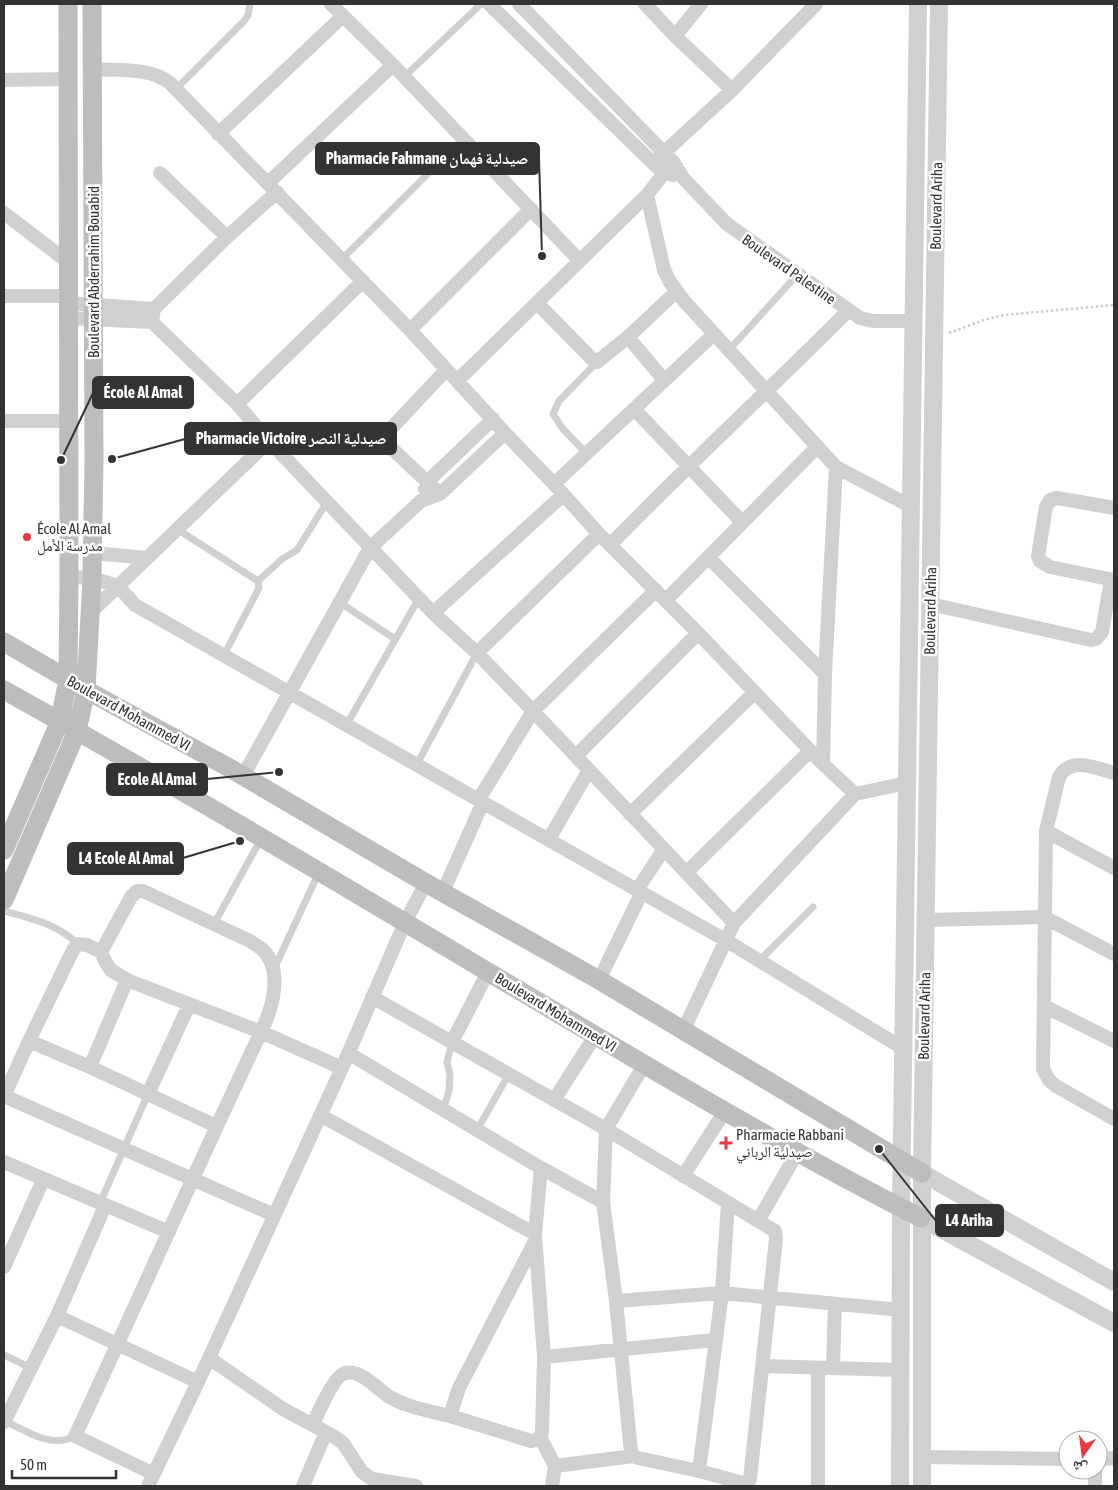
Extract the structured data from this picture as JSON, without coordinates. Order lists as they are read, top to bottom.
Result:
{
  "streets": {
    "main road": ["Boulevard Abderrahim Bouabid", "Boulevard Mohammed VI"],
    "street": ["Boulevard Ariha", "Boulevard Palestine"]
  },
  "crossings": [
    ["Boulevard Ariha", "Boulevard Palestine"],
    ["Boulevard Ariha", "Boulevard Mohammed VI"],
    ["Boulevard Abderrahim Bouabid", "Boulevard Mohammed VI"]
  ],
  "places": {
    "other": [
      "Pharmacie Fahmane صيدلية فهمان",
      "Pharmacie Victoire صيدلية النصر",
      "École Al Amal",
      "École Al Amal مدرسة الأمل",
      "Ecole Al Amal",
      "L4 Ecole Al Amal",
      "L4 Ariha"
    ],
    "health": ["Pharmacie Rabbani صيدلية الرباني"]
  },
  "scale_bar": "50 m",
  "north": "bottom"
}
